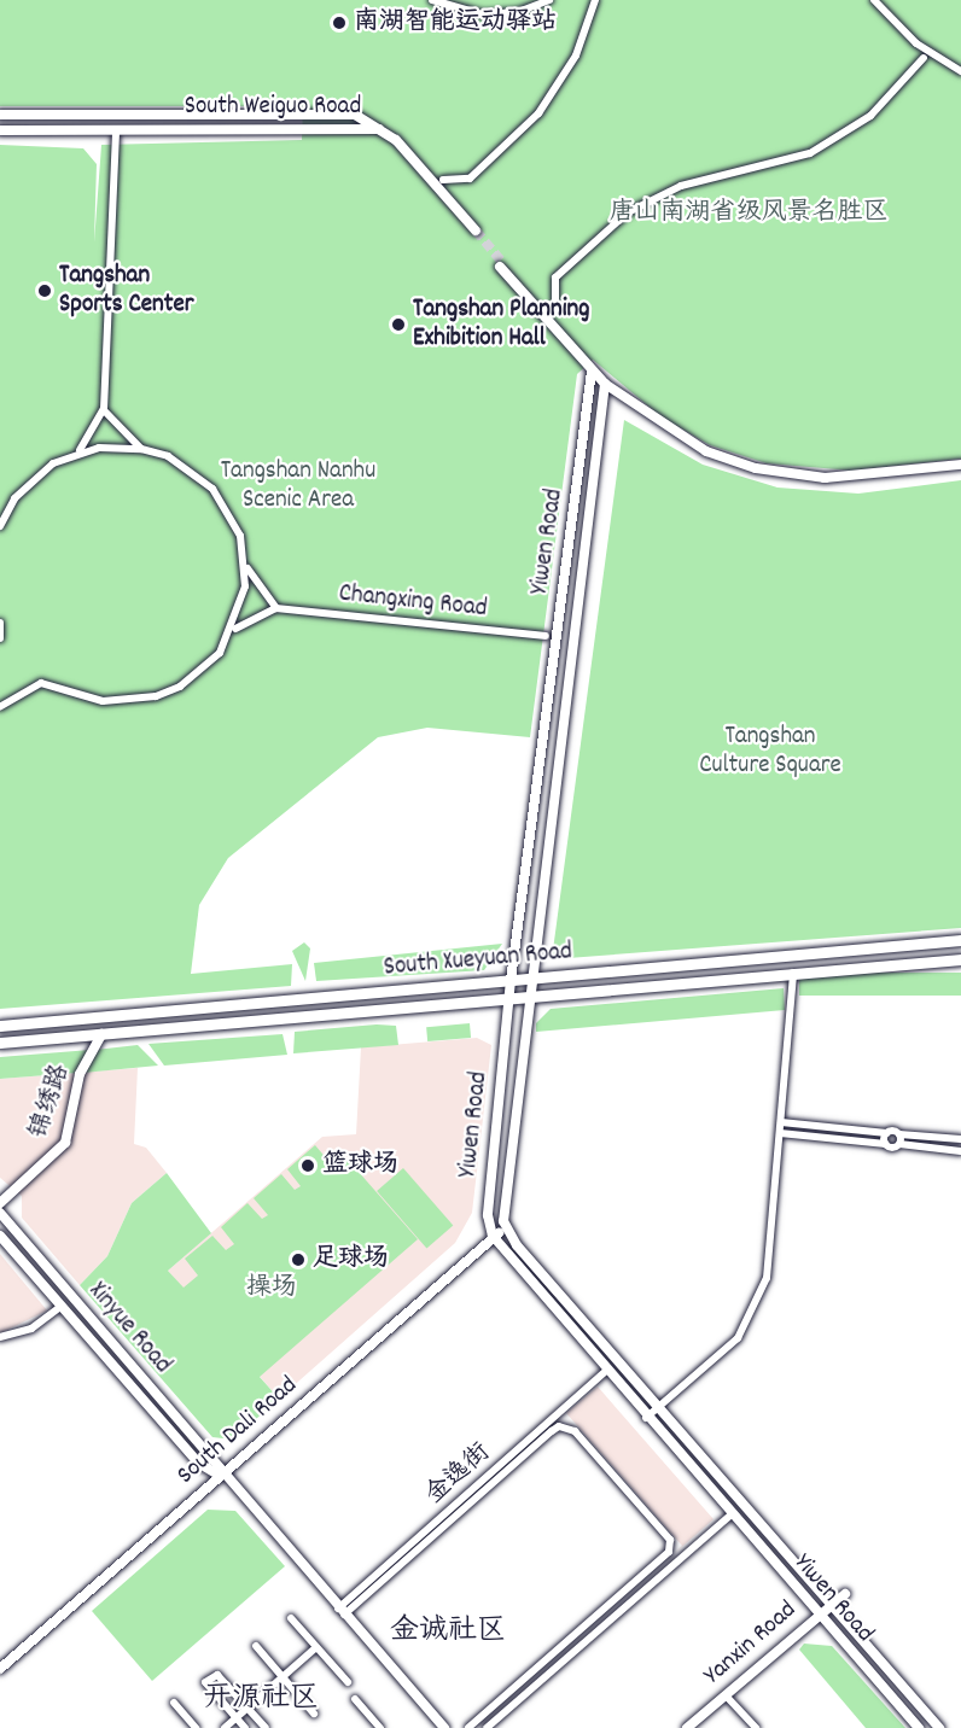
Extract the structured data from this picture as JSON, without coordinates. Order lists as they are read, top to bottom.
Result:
{
  "streets": {
    "main road": [
      "South Weiguo Road",
      "Yiwen Road",
      "South Xueyuan Road",
      "锦绣路",
      "Xinyue Road",
      "South Dali Road",
      "Yanxin Road"
    ],
    "street": ["Changxing Road", "金逸街"]
  },
  "crossings": [
    ["Yiwen Road", "Changxing Road"],
    ["Yiwen Road", "South Xueyuan Road"],
    ["Yiwen Road", "South Dali Road"],
    ["Yiwen Road", "金逸街"],
    ["Yiwen Road", "Yanxin Road"],
    ["South Xueyuan Road", "锦绣路"],
    ["Xinyue Road", "South Dali Road"],
    ["Xinyue Road", "金逸街"]
  ],
  "districts": ["金诚社区", "开源社区"],
  "parks": [
    "唐山南湖省级风景名胜区",
    "Tangshan Nanhu Scenic Area",
    "Tangshan Culture Square",
    "操场"
  ],
  "places": [
    "南湖智能运动驿站",
    "Tangshan Sports Center",
    "Tangshan Planning Exhibition Hall",
    "篮球场",
    "足球场"
  ]
}
